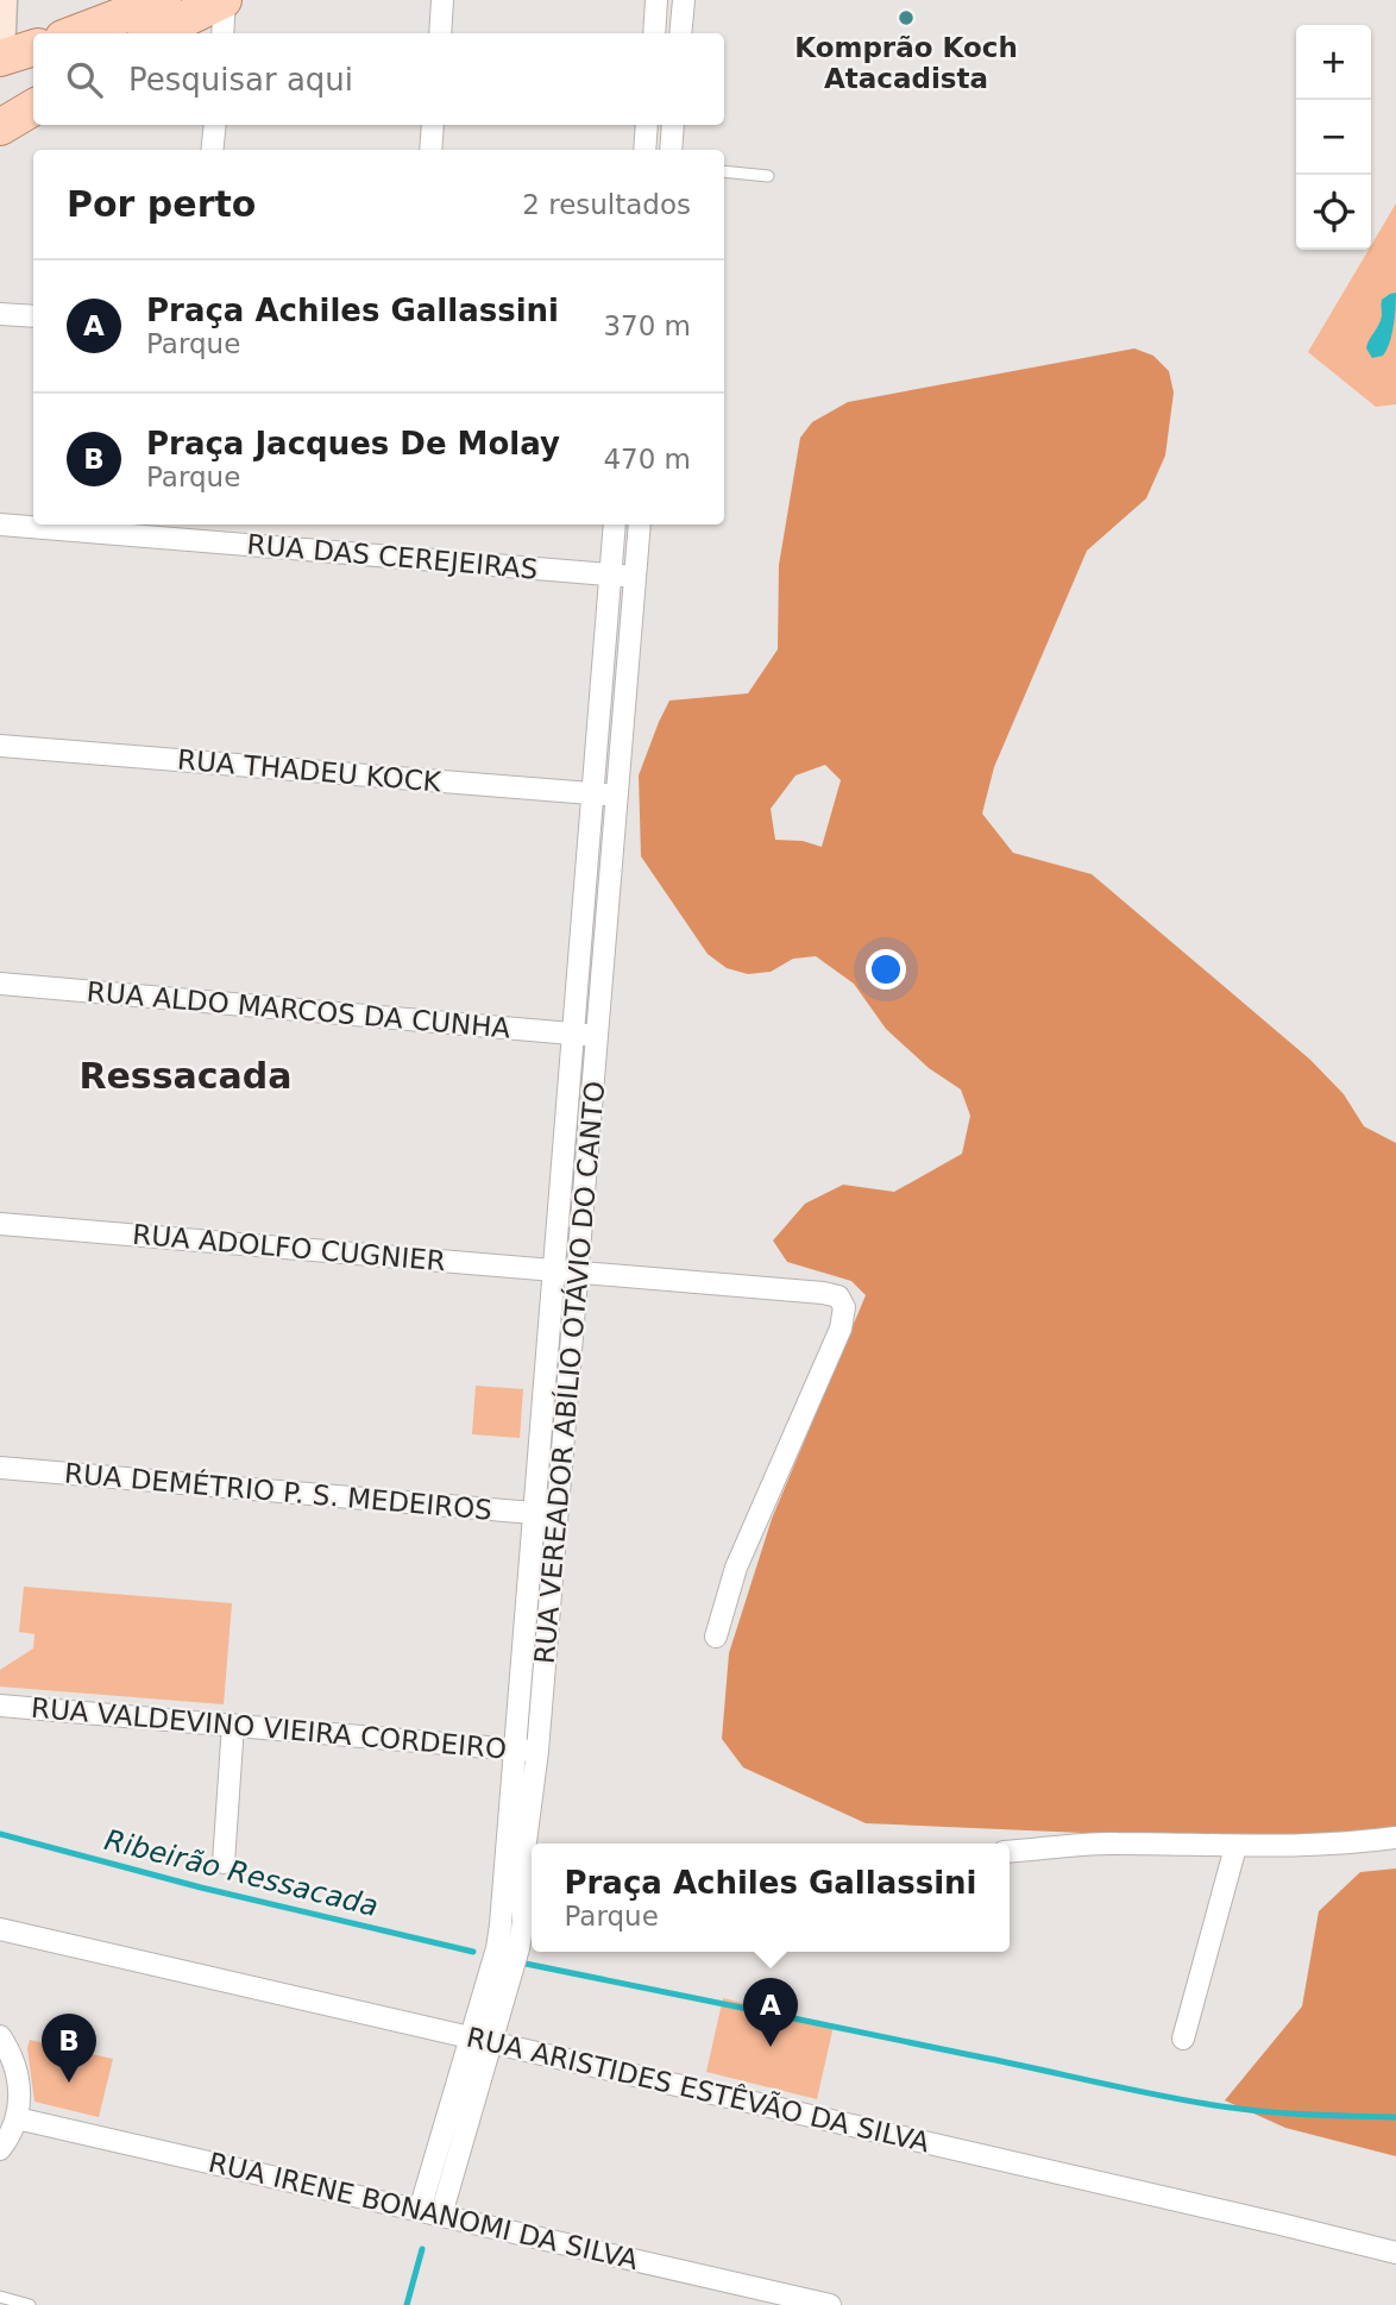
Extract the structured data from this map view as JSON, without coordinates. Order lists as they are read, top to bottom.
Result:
{
  "streets": {
    "street": [
      "RUA DAS CEREJEIRAS",
      "RUA THADEU KOCK",
      "RUA ALDO MARCOS DA CUNHA",
      "RUA ADOLFO CUGNIER",
      "RUA VEREADOR ABÍLIO OTÁVIO DO CANTO",
      "RUA DEMÉTRIO P. S. MEDEIROS",
      "RUA VALDEVINO VIEIRA CORDEIRO",
      "RUA ARISTIDES ESTÊVÃO DA SILVA",
      "RUA IRENE BONANOMI DA SILVA"
    ]
  },
  "crossings": [
    ["RUA DAS CEREJEIRAS", "RUA VEREADOR ABÍLIO OTÁVIO DO CANTO"],
    ["RUA THADEU KOCK", "RUA VEREADOR ABÍLIO OTÁVIO DO CANTO"],
    ["RUA ALDO MARCOS DA CUNHA", "RUA VEREADOR ABÍLIO OTÁVIO DO CANTO"],
    ["RUA ADOLFO CUGNIER", "RUA VEREADOR ABÍLIO OTÁVIO DO CANTO"],
    ["RUA VEREADOR ABÍLIO OTÁVIO DO CANTO", "RUA DEMÉTRIO P. S. MEDEIROS"],
    ["RUA VEREADOR ABÍLIO OTÁVIO DO CANTO", "RUA VALDEVINO VIEIRA CORDEIRO"],
    ["RUA VEREADOR ABÍLIO OTÁVIO DO CANTO", "RUA ARISTIDES ESTÊVÃO DA SILVA"],
    ["RUA VEREADOR ABÍLIO OTÁVIO DO CANTO", "RUA IRENE BONANOMI DA SILVA"]
  ],
  "districts": ["Ressacada"],
  "water": ["Ribeirão Ressacada"],
  "places": ["Komprão Koch Atacadista"],
  "page": {
    "map_buttons": ["+", "−"],
    "search": "Pesquisar aqui",
    "heading": ["Por perto", "2 resultados"],
    "list": [
      {
        "mark": "A",
        "name": "Praça Achiles Gallassini",
        "note": "Parque",
        "value": "370 m"
      },
      {
        "mark": "B",
        "name": "Praça Jacques De Molay",
        "note": "Parque",
        "value": "470 m"
      }
    ],
    "popup": ["Praça Achiles Gallassini", "Parque"],
    "pins": ["A", "B"]
  }
}
